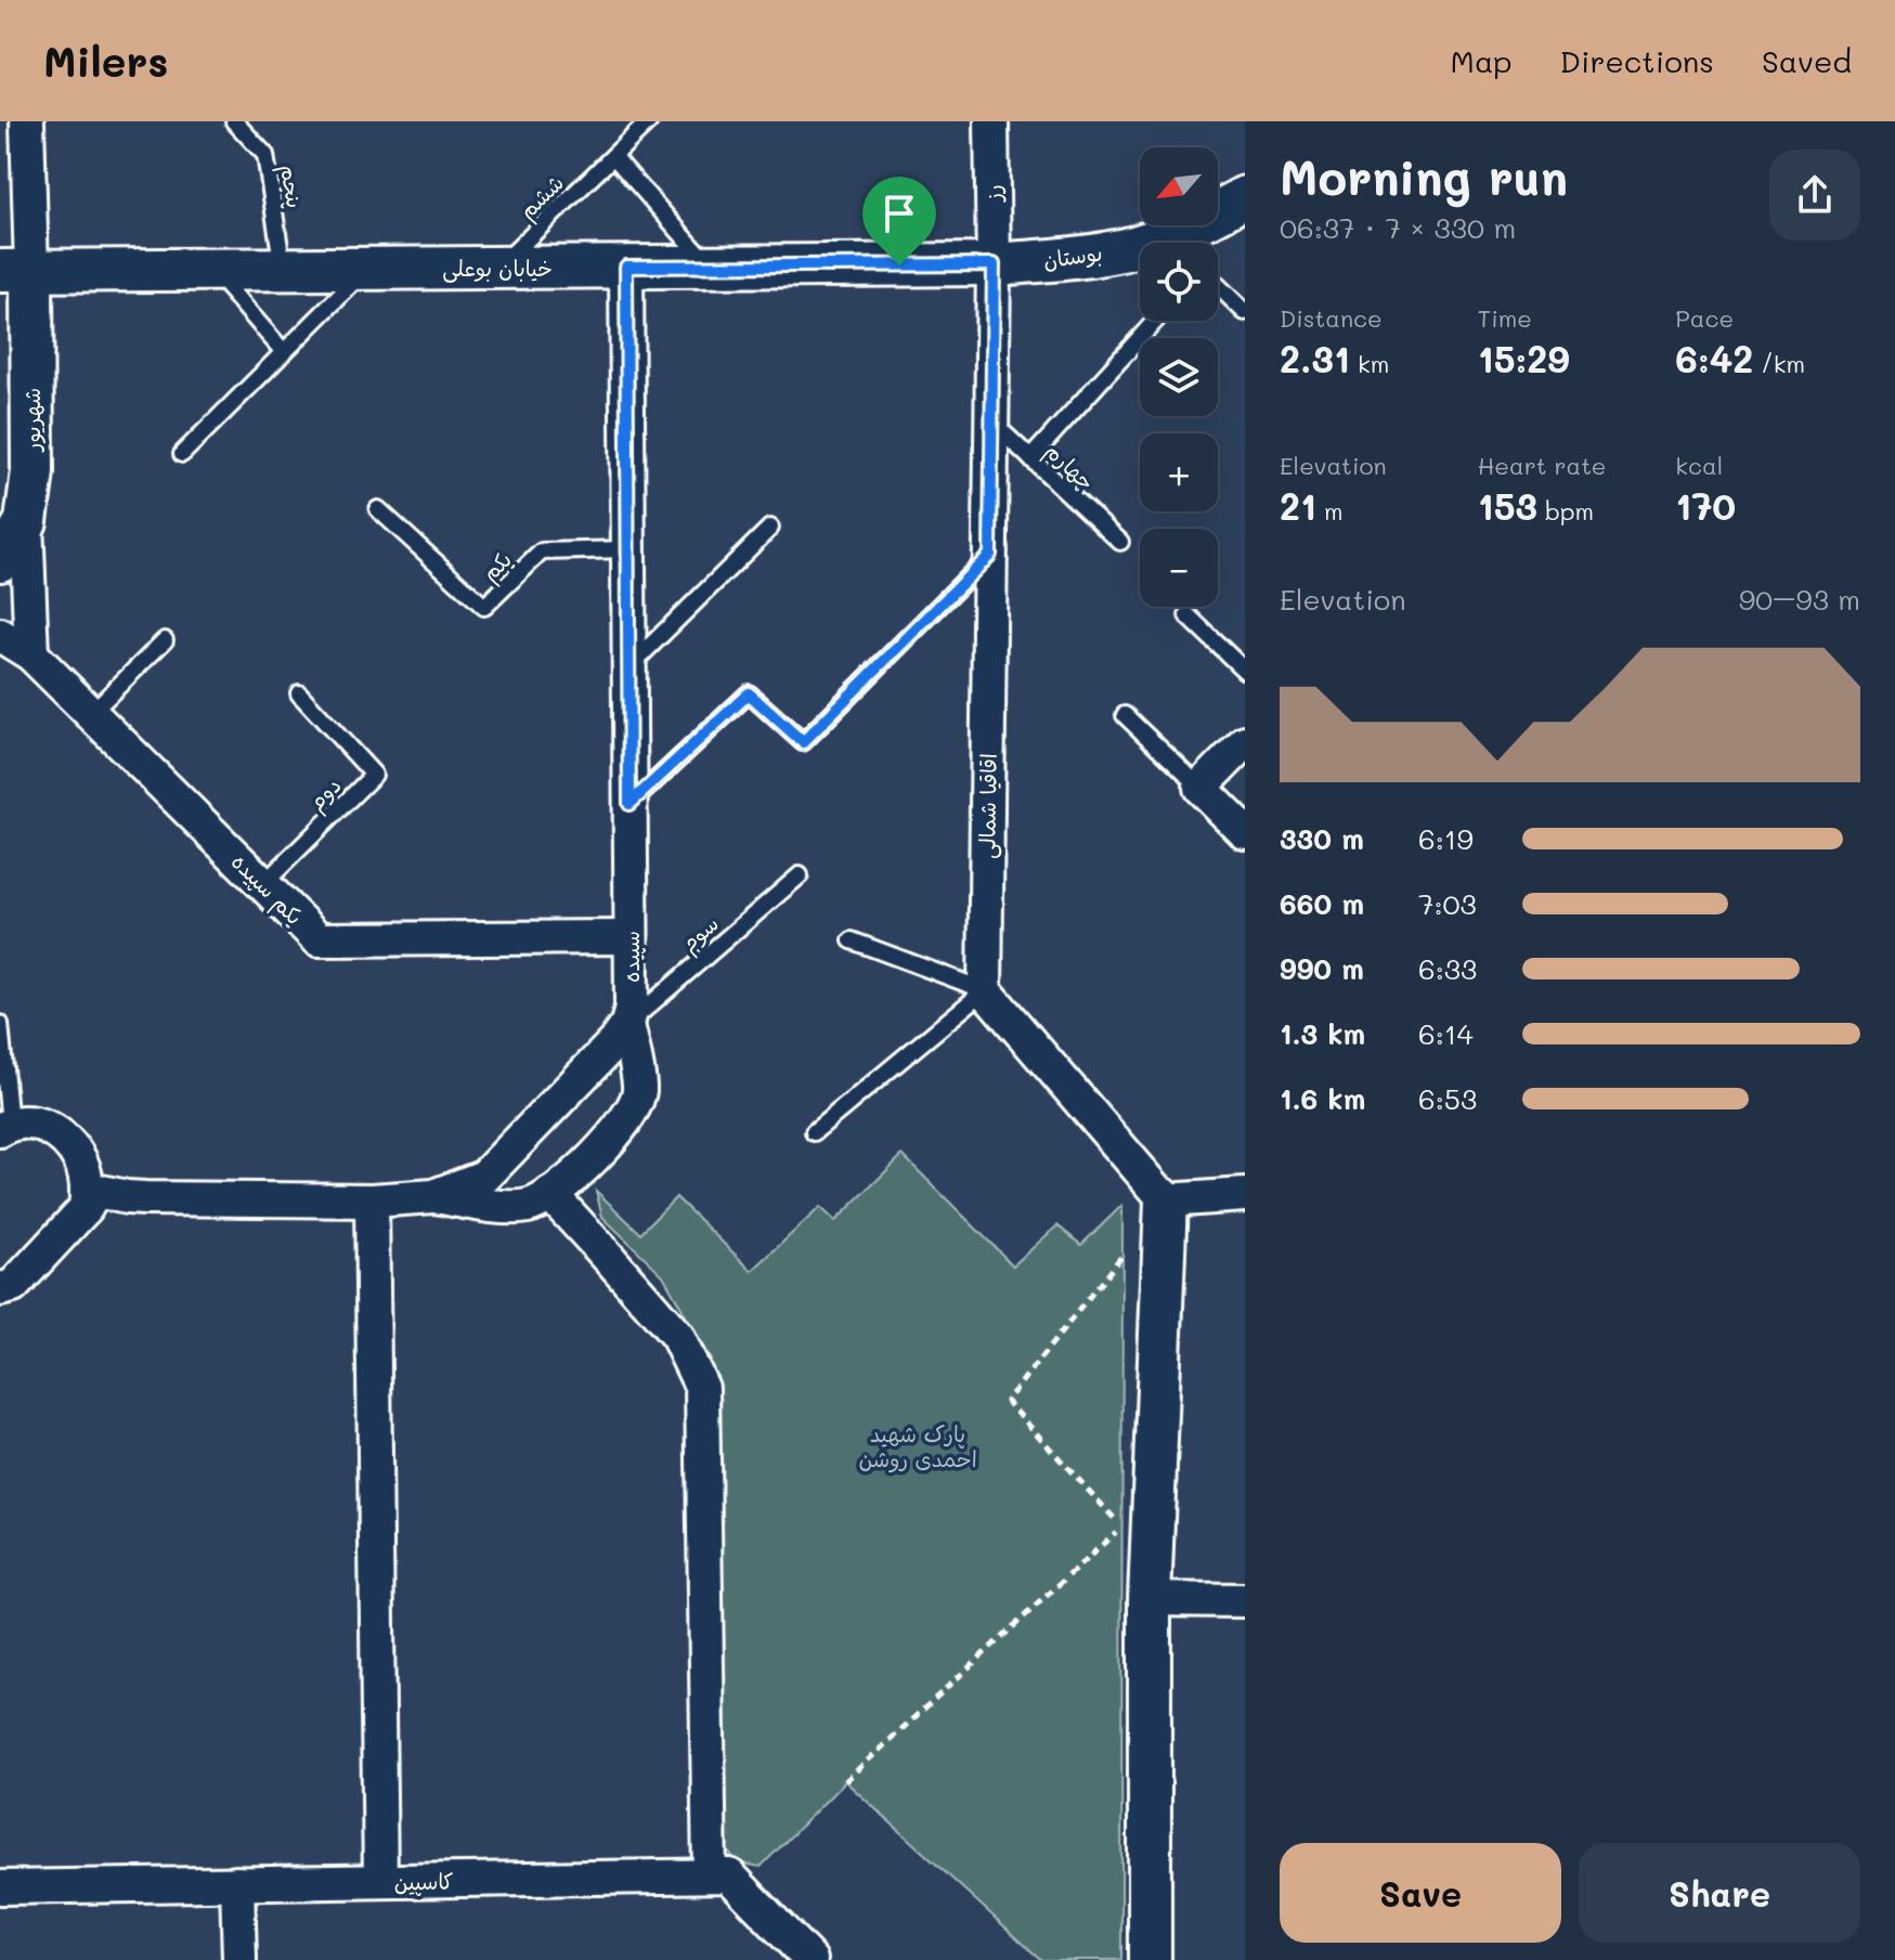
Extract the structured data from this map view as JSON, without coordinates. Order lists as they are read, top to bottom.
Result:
{
  "streets": {
    "street": [
      "رز",
      "بوستان",
      "خیابان بوعلی",
      "شهریور",
      "اقاقیا شمالی",
      "یکم سپیده",
      "سپیده",
      "کاسپین"
    ],
    "lane": [
      "پنجم",
      "ششم",
      "چهارم",
      "یکم",
      "دوم",
      "سوم"
    ]
  },
  "crossings": [
    ["پنجم", "خیابان بوعلی"],
    ["رز", "بوستان"],
    ["رز", "خیابان بوعلی"],
    ["رز", "اقاقیا شمالی"],
    ["ششم", "خیابان بوعلی"],
    ["بوستان", "خیابان بوعلی"],
    ["بوستان", "اقاقیا شمالی"],
    ["خیابان بوعلی", "شهریور"],
    ["خیابان بوعلی", "اقاقیا شمالی"],
    ["خیابان بوعلی", "سپیده"],
    ["چهارم", "اقاقیا شمالی"],
    ["یکم", "سپیده"],
    ["دوم", "یکم سپیده"],
    ["یکم سپیده", "سپیده"],
    ["سوم", "سپیده"]
  ],
  "parks": ["پارک شهید احمدی روشن"],
  "north": "bottom left",
  "page": {
    "header": "Milers",
    "nav": ["Map", "Directions", "Saved"],
    "heading": ["Morning run", "06:37 · 7 × 330 m"],
    "map_buttons": ["+", "−"],
    "stats": [
      ["Distance", "2.31 km"],
      ["Time", "15:29"],
      ["Pace", "6:42 /km"],
      ["Elevation", "21 m"],
      ["Heart rate", "153 bpm"],
      ["kcal", "170"]
    ],
    "chart": ["Elevation", "90–93 m"],
    "list": [
      {
        "name": "330 m",
        "note": "6:19"
      },
      {
        "name": "660 m",
        "note": "7:03"
      },
      {
        "name": "990 m",
        "note": "6:33"
      },
      {
        "name": "1.3 km",
        "note": "6:14"
      },
      {
        "name": "1.6 km",
        "note": "6:53"
      }
    ],
    "buttons": ["Save", "Share"]
  }
}
